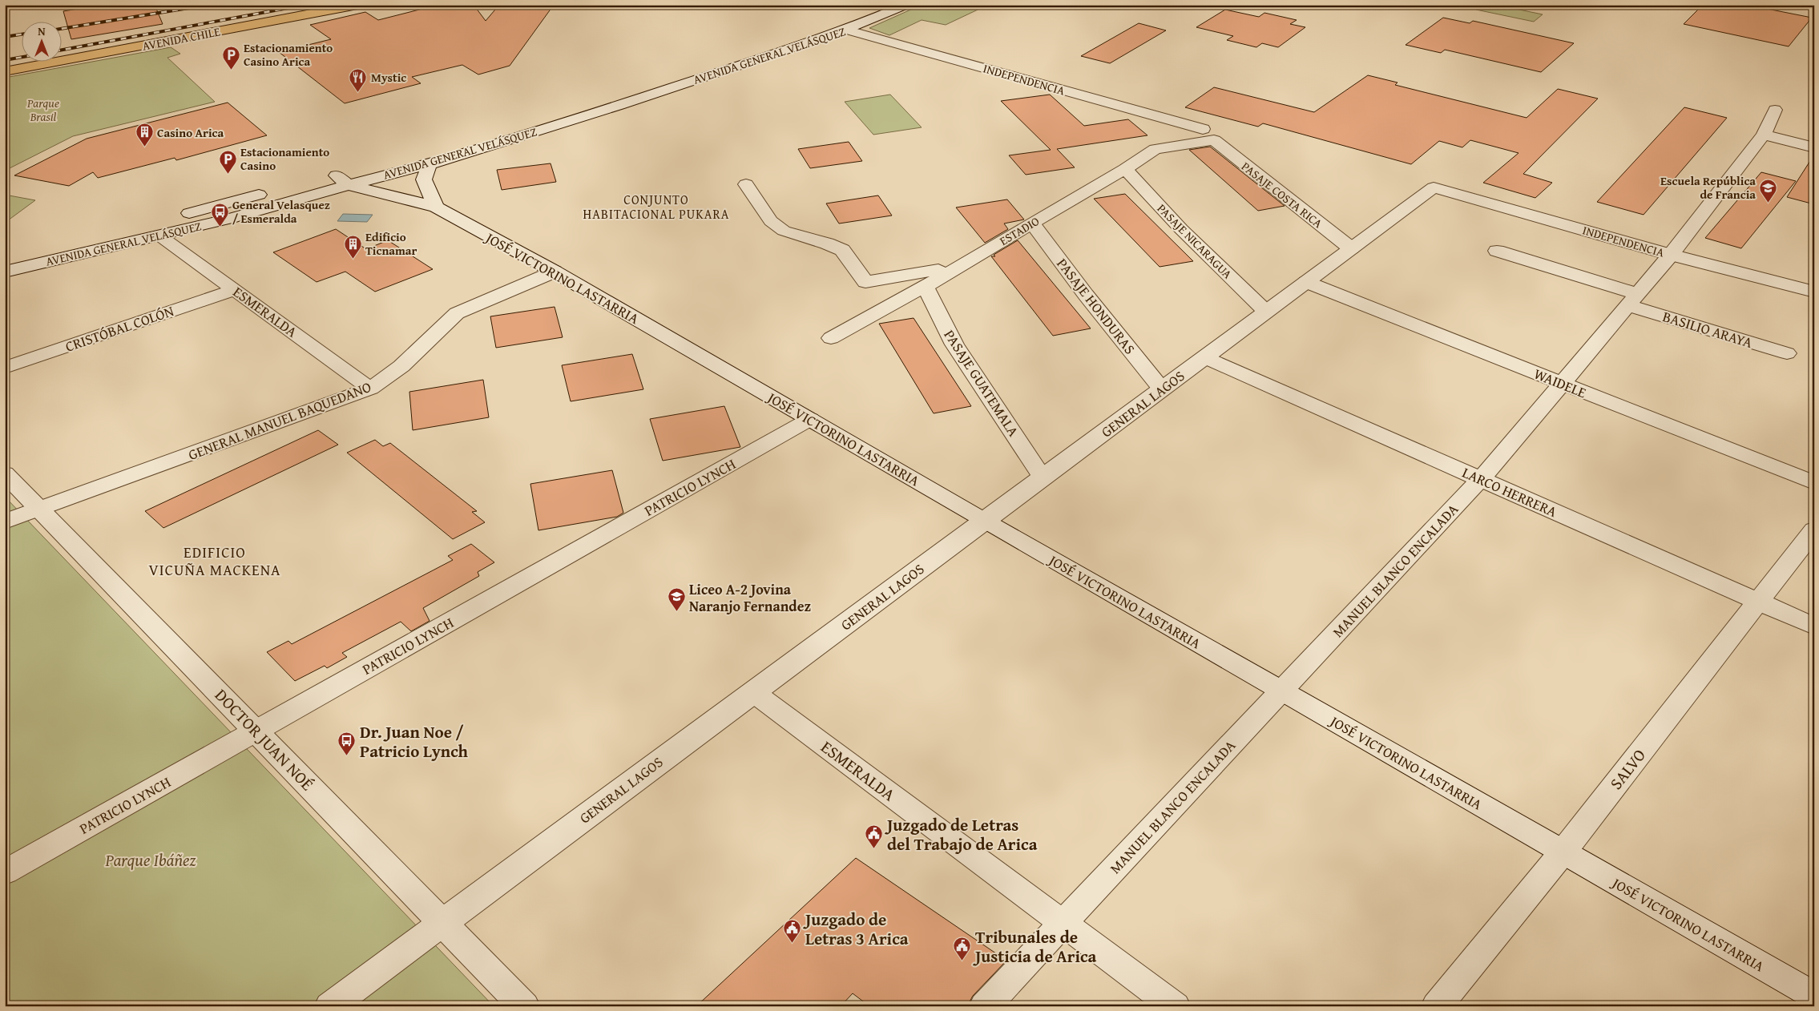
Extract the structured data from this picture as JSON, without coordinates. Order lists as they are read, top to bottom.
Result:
{
  "streets": {
    "main road": ["AVENIDA CHILE"],
    "street": [
      "AVENIDA GENERAL VELÁSQUEZ",
      "INDEPENDENCIA",
      "PASAJE COSTA RICA",
      "ESTADIO",
      "PASAJE NICARAGUA",
      "JOSÉ VICTORINO LASTARRIA",
      "PASAJE HONDURAS",
      "ESMERALDA",
      "CRISTÓBAL COLÓN",
      "BASILIO ARAYA",
      "PASAJE GUATEMALA",
      "WAIDELE",
      "GENERAL LAGOS",
      "GENERAL MANUEL BAQUEDANO",
      "PATRICIO LYNCH",
      "LARCO HERRERA",
      "MANUEL BLANCO ENCALADA",
      "DOCTOR JUAN NOÉ",
      "SALVO"
    ]
  },
  "crossings": [
    ["AVENIDA GENERAL VELÁSQUEZ", "INDEPENDENCIA"],
    ["AVENIDA GENERAL VELÁSQUEZ", "JOSÉ VICTORINO LASTARRIA"],
    ["AVENIDA GENERAL VELÁSQUEZ", "ESMERALDA"],
    ["INDEPENDENCIA", "PASAJE COSTA RICA"],
    ["INDEPENDENCIA", "ESTADIO"],
    ["INDEPENDENCIA", "GENERAL LAGOS"],
    ["INDEPENDENCIA", "MANUEL BLANCO ENCALADA"],
    ["PASAJE COSTA RICA", "ESTADIO"],
    ["PASAJE COSTA RICA", "GENERAL LAGOS"],
    ["ESTADIO", "PASAJE NICARAGUA"],
    ["ESTADIO", "PASAJE HONDURAS"],
    ["ESTADIO", "PASAJE GUATEMALA"],
    ["PASAJE NICARAGUA", "GENERAL LAGOS"],
    ["JOSÉ VICTORINO LASTARRIA", "GENERAL LAGOS"],
    ["JOSÉ VICTORINO LASTARRIA", "GENERAL MANUEL BAQUEDANO"],
    ["JOSÉ VICTORINO LASTARRIA", "PATRICIO LYNCH"],
    ["JOSÉ VICTORINO LASTARRIA", "MANUEL BLANCO ENCALADA"],
    ["JOSÉ VICTORINO LASTARRIA", "SALVO"],
    ["PASAJE HONDURAS", "GENERAL LAGOS"],
    ["ESMERALDA", "CRISTÓBAL COLÓN"],
    ["ESMERALDA", "GENERAL LAGOS"],
    ["ESMERALDA", "GENERAL MANUEL BAQUEDANO"],
    ["ESMERALDA", "MANUEL BLANCO ENCALADA"],
    ["BASILIO ARAYA", "MANUEL BLANCO ENCALADA"],
    ["PASAJE GUATEMALA", "GENERAL LAGOS"],
    ["WAIDELE", "GENERAL LAGOS"],
    ["WAIDELE", "MANUEL BLANCO ENCALADA"],
    ["GENERAL LAGOS", "LARCO HERRERA"],
    ["GENERAL LAGOS", "DOCTOR JUAN NOÉ"],
    ["GENERAL MANUEL BAQUEDANO", "DOCTOR JUAN NOÉ"],
    ["PATRICIO LYNCH", "DOCTOR JUAN NOÉ"],
    ["LARCO HERRERA", "MANUEL BLANCO ENCALADA"],
    ["LARCO HERRERA", "SALVO"]
  ],
  "districts": ["CONJUNTO HABITACIONAL PUKARA", "EDIFICIO VICUÑA MACKENA"],
  "parks": ["Parque Brasil", "Parque Ibáñez"],
  "places": {
    "parking": ["Estacionamiento Casino Arica", "Estacionamiento Casino"],
    "restaurant": ["Mystic"],
    "building": ["Casino Arica", "Edificio Ticnamar"],
    "school or university": ["Escuela República de Francia", "Liceo A-2 Jovina Naranjo Fernandez"],
    "bus stop": ["General Velasquez / Esmeralda", "Dr. Juan Noe / Patricio Lynch"],
    "public building": ["Juzgado de Letras del Trabajo de Arica", "Juzgado de Letras 3 Arica", "Tribunales de Justicia de Arica"]
  },
  "north": "top"
}
